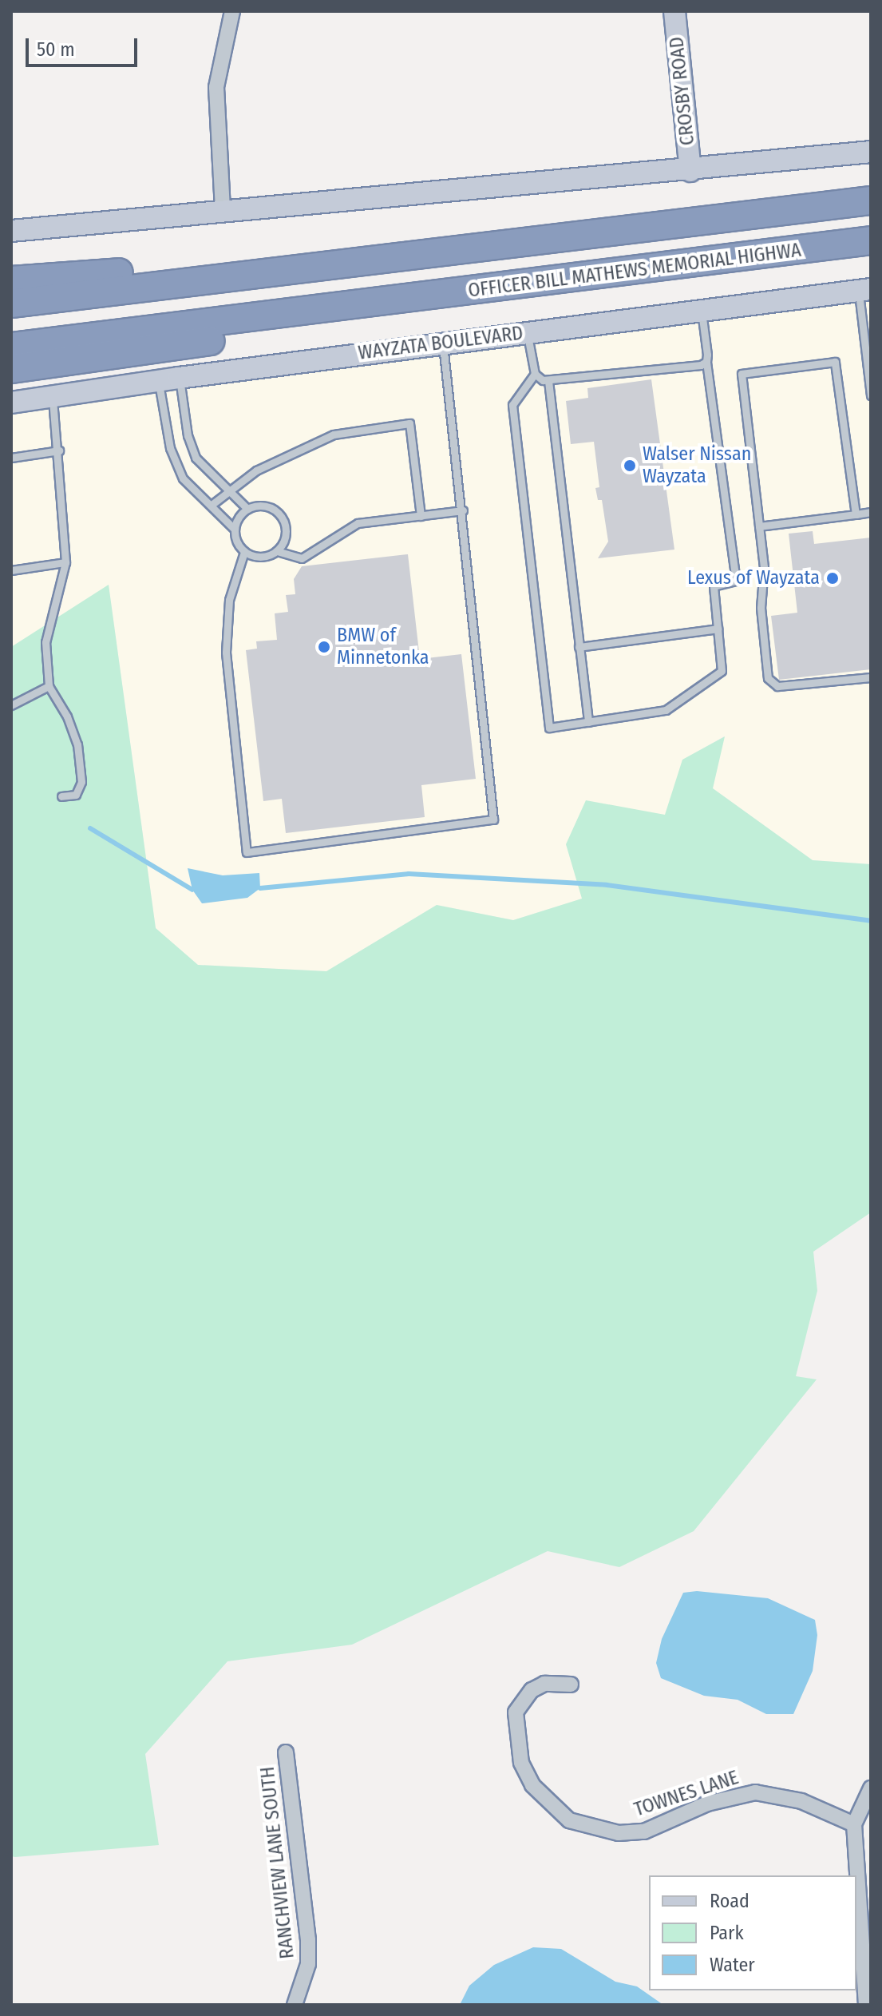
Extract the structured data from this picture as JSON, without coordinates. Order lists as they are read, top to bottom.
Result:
{
  "streets": {
    "highway": ["OFFICER BILL MATHEWS MEMORIAL HIGHWA"],
    "street": [
      "CROSBY ROAD",
      "WAYZATA BOULEVARD",
      "TOWNES LANE",
      "RANCHVIEW LANE SOUTH"
    ]
  },
  "places": ["Walser Nissan Wayzata", "Lexus of Wayzata", "BMW of Minnetonka"],
  "legend": ["Road", "Park", "Water"],
  "scale_bar": "50 m"
}
